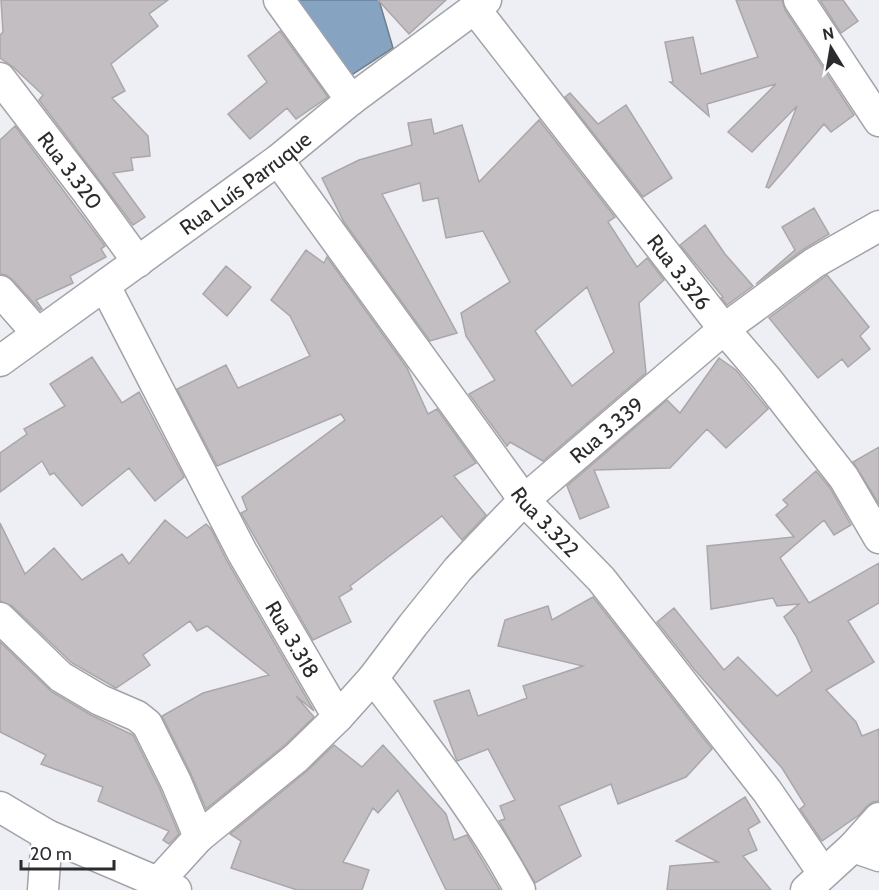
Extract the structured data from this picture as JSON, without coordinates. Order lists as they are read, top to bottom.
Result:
{
  "streets": {
    "street": [
      "Rua 3.320",
      "Rua Luís Parruque",
      "Rua 3.326",
      "Rua 3.339",
      "Rua 3.322",
      "Rua 3.318"
    ]
  },
  "crossings": [
    ["Rua 3.320", "Rua Luís Parruque"],
    ["Rua Luís Parruque", "Rua 3.326"],
    ["Rua Luís Parruque", "Rua 3.322"],
    ["Rua Luís Parruque", "Rua 3.318"],
    ["Rua 3.326", "Rua 3.339"],
    ["Rua 3.339", "Rua 3.322"]
  ],
  "scale_bar": "20 m",
  "north": "top"
}
